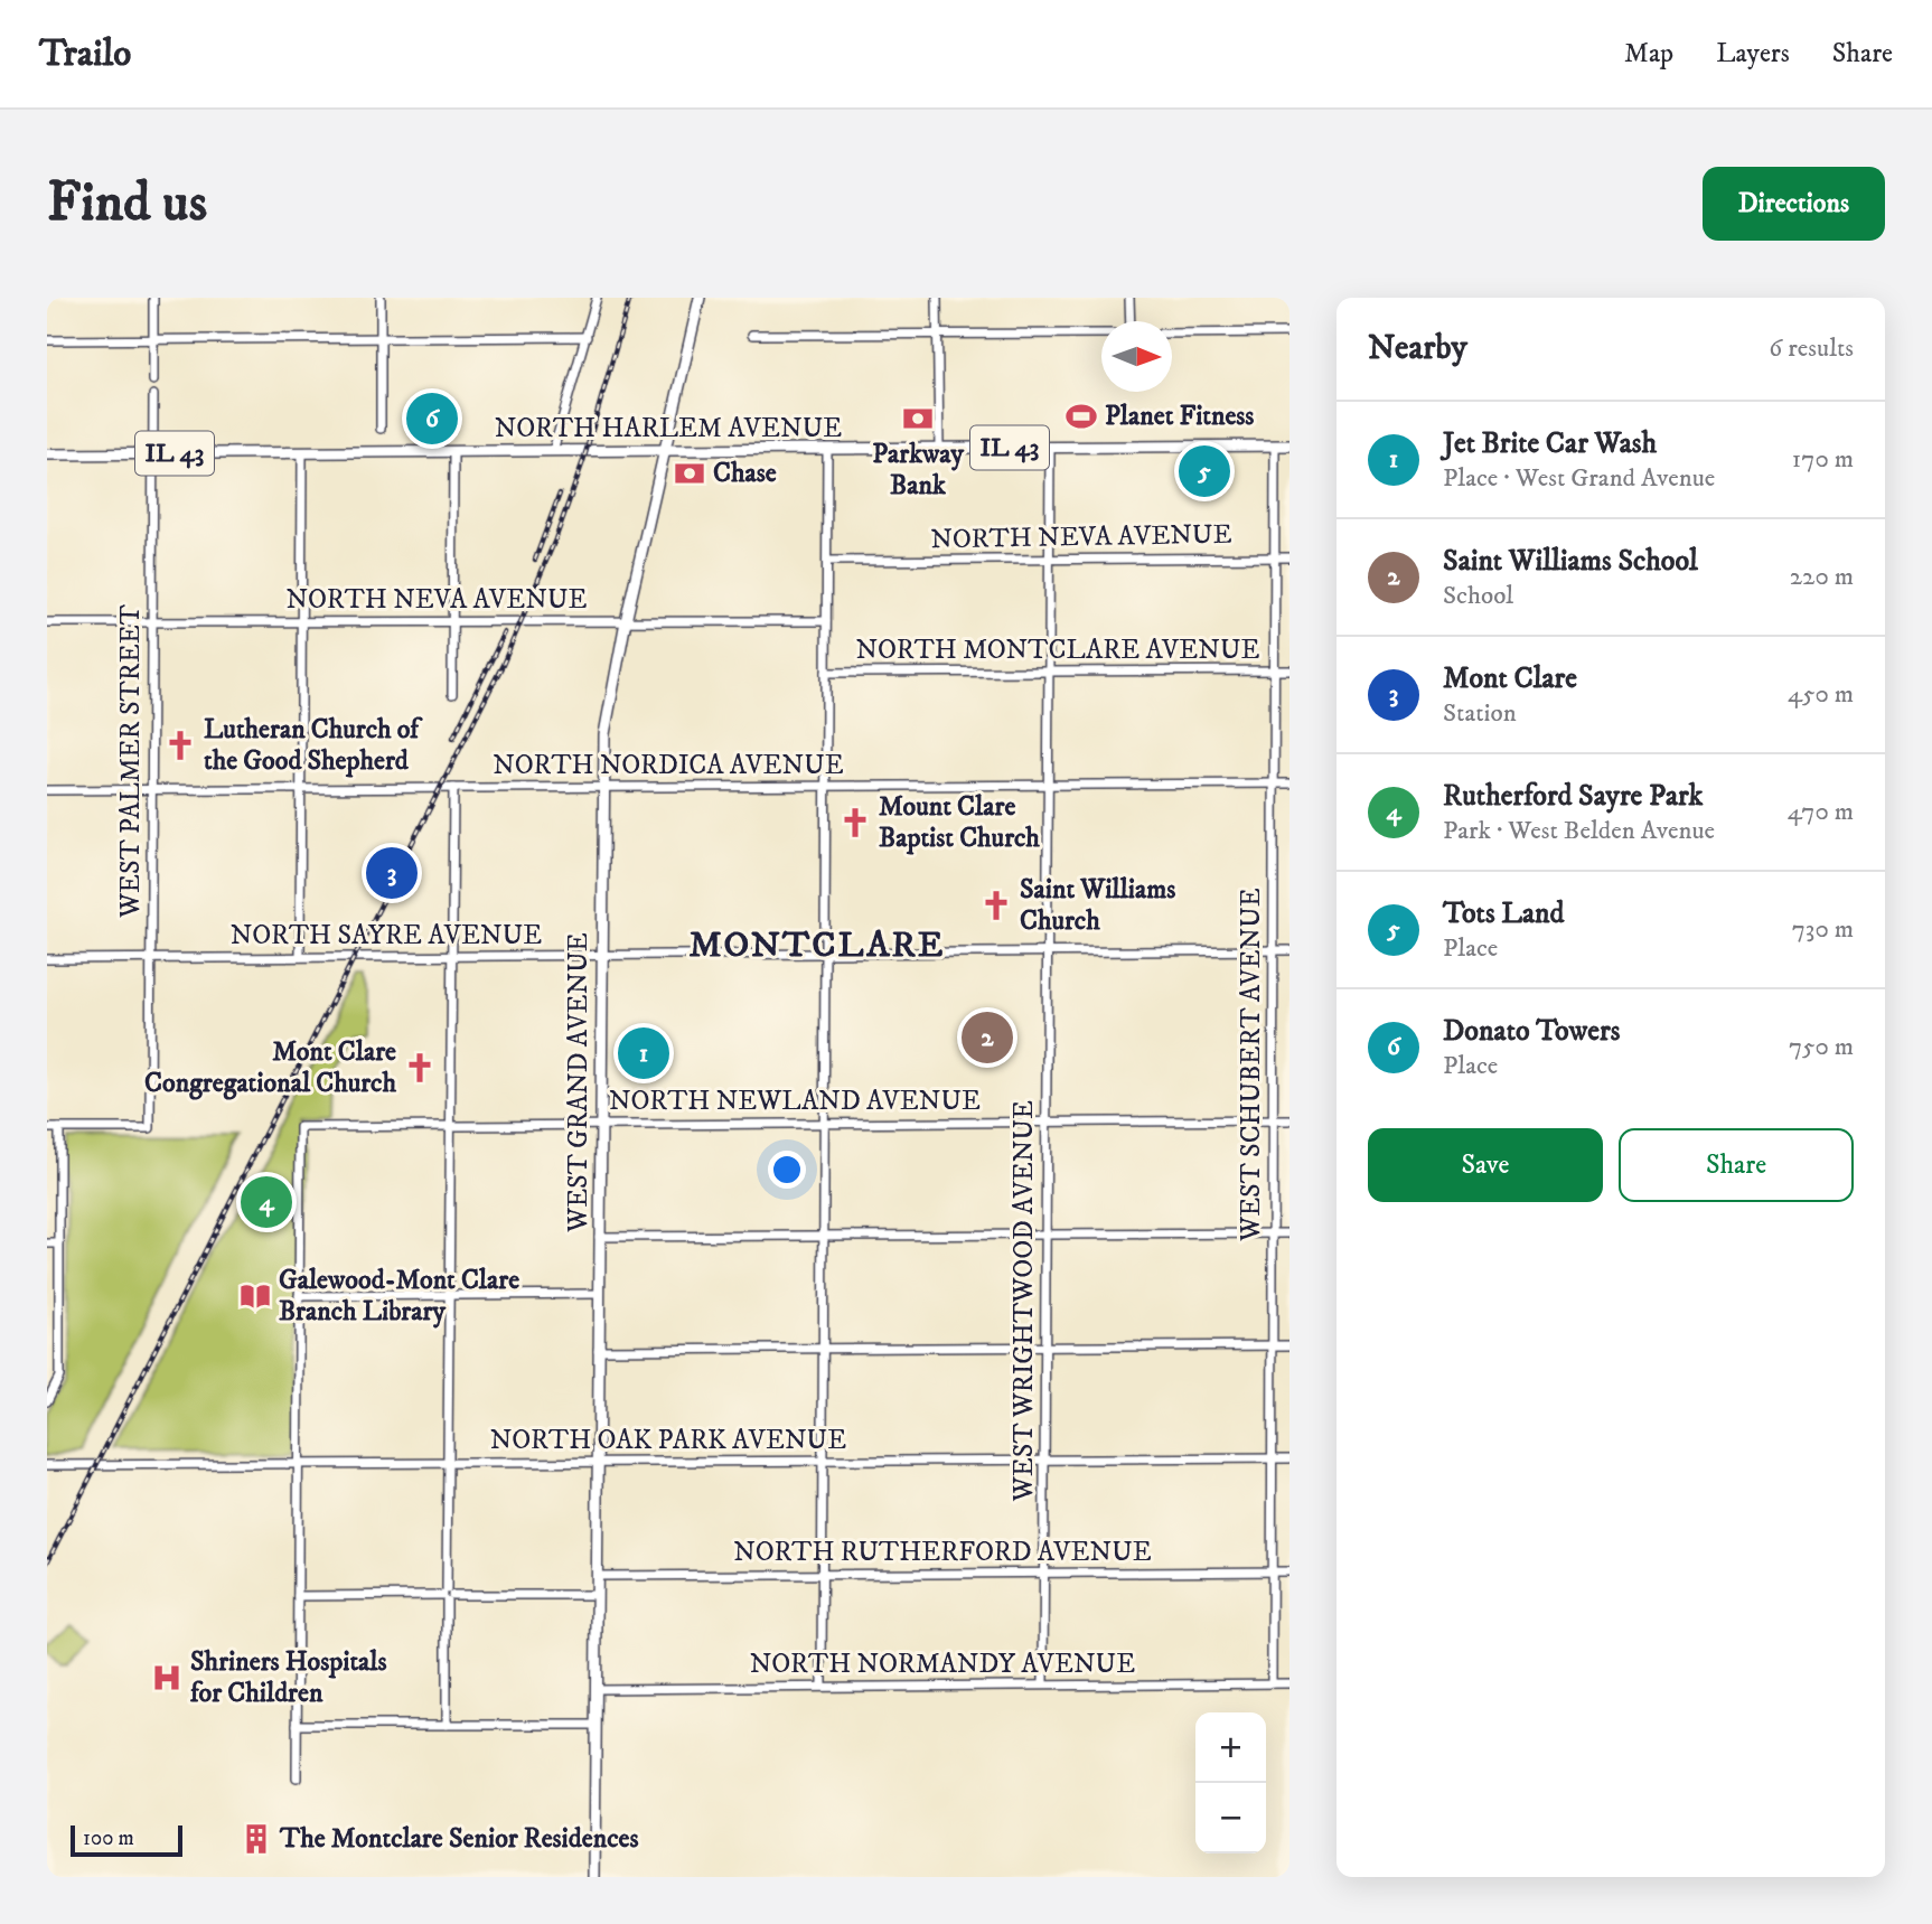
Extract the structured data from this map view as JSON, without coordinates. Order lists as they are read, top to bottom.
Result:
{
  "streets": {
    "main road": ["NORTH HARLEM AVENUE", "IL 43", "WEST GRAND AVENUE"],
    "street": [
      "NORTH NEVA AVENUE",
      "NORTH MONTCLARE AVENUE",
      "WEST PALMER STREET",
      "NORTH NORDICA AVENUE",
      "NORTH SAYRE AVENUE",
      "WEST SCHUBERT AVENUE",
      "NORTH NEWLAND AVENUE",
      "WEST WRIGHTWOOD AVENUE",
      "NORTH OAK PARK AVENUE",
      "NORTH RUTHERFORD AVENUE",
      "NORTH NORMANDY AVENUE"
    ]
  },
  "crossings": [
    ["NORTH HARLEM AVENUE", "WEST PALMER STREET"],
    ["NORTH HARLEM AVENUE", "WEST SCHUBERT AVENUE"],
    ["NORTH HARLEM AVENUE", "WEST GRAND AVENUE"],
    ["NORTH HARLEM AVENUE", "WEST WRIGHTWOOD AVENUE"],
    ["NORTH NEVA AVENUE", "WEST PALMER STREET"],
    ["NORTH NEVA AVENUE", "WEST SCHUBERT AVENUE"],
    ["NORTH NEVA AVENUE", "WEST GRAND AVENUE"],
    ["NORTH NEVA AVENUE", "WEST WRIGHTWOOD AVENUE"],
    ["NORTH MONTCLARE AVENUE", "WEST SCHUBERT AVENUE"],
    ["NORTH MONTCLARE AVENUE", "WEST WRIGHTWOOD AVENUE"],
    ["WEST PALMER STREET", "NORTH NORDICA AVENUE"],
    ["WEST PALMER STREET", "NORTH SAYRE AVENUE"],
    ["NORTH NORDICA AVENUE", "WEST SCHUBERT AVENUE"],
    ["NORTH NORDICA AVENUE", "WEST GRAND AVENUE"],
    ["NORTH NORDICA AVENUE", "WEST WRIGHTWOOD AVENUE"],
    ["NORTH SAYRE AVENUE", "WEST SCHUBERT AVENUE"],
    ["NORTH SAYRE AVENUE", "WEST GRAND AVENUE"],
    ["NORTH SAYRE AVENUE", "WEST WRIGHTWOOD AVENUE"],
    ["WEST SCHUBERT AVENUE", "NORTH NEWLAND AVENUE"],
    ["WEST SCHUBERT AVENUE", "NORTH OAK PARK AVENUE"],
    ["WEST SCHUBERT AVENUE", "NORTH RUTHERFORD AVENUE"],
    ["WEST SCHUBERT AVENUE", "NORTH NORMANDY AVENUE"],
    ["WEST GRAND AVENUE", "NORTH NEWLAND AVENUE"],
    ["WEST GRAND AVENUE", "NORTH OAK PARK AVENUE"],
    ["WEST GRAND AVENUE", "NORTH RUTHERFORD AVENUE"],
    ["WEST GRAND AVENUE", "NORTH NORMANDY AVENUE"],
    ["NORTH NEWLAND AVENUE", "WEST WRIGHTWOOD AVENUE"],
    ["WEST WRIGHTWOOD AVENUE", "NORTH OAK PARK AVENUE"],
    ["WEST WRIGHTWOOD AVENUE", "NORTH RUTHERFORD AVENUE"],
    ["WEST WRIGHTWOOD AVENUE", "NORTH NORMANDY AVENUE"]
  ],
  "districts": ["MONTCLARE"],
  "places": {
    "sports": ["Planet Fitness"],
    "bank": ["Parkway Bank", "Chase"],
    "church": [
      "Lutheran Church of the Good Shepherd",
      "Mount Clare Baptist Church",
      "Saint Williams Church",
      "Mont Clare Congregational Church"
    ],
    "library": ["Galewood-Mont Clare Branch Library"],
    "hospital": ["Shriners Hospitals for Children"],
    "building": ["The Montclare Senior Residences"]
  },
  "scale_bar": "100 m",
  "north": "right",
  "page": {
    "header": "Trailo",
    "nav": ["Map", "Layers", "Share"],
    "buttons": [
      "Directions",
      ["Save", "Share"]
    ],
    "title": "Find us",
    "heading": ["Nearby", "6 results"],
    "pins": [
      "6",
      "5",
      "3",
      "2",
      "1",
      "4"
    ],
    "list": [
      {
        "mark": "1",
        "name": "Jet Brite Car Wash",
        "note": "Place · West Grand Avenue",
        "value": "170 m"
      },
      {
        "mark": "2",
        "name": "Saint Williams School",
        "note": "School",
        "value": "220 m"
      },
      {
        "mark": "3",
        "name": "Mont Clare",
        "note": "Station",
        "value": "450 m"
      },
      {
        "mark": "4",
        "name": "Rutherford Sayre Park",
        "note": "Park · West Belden Avenue",
        "value": "470 m"
      },
      {
        "mark": "5",
        "name": "Tots Land",
        "note": "Place",
        "value": "730 m"
      },
      {
        "mark": "6",
        "name": "Donato Towers",
        "note": "Place",
        "value": "750 m"
      }
    ],
    "map_buttons": ["+", "−"],
    "scale": "100 m"
  }
}
